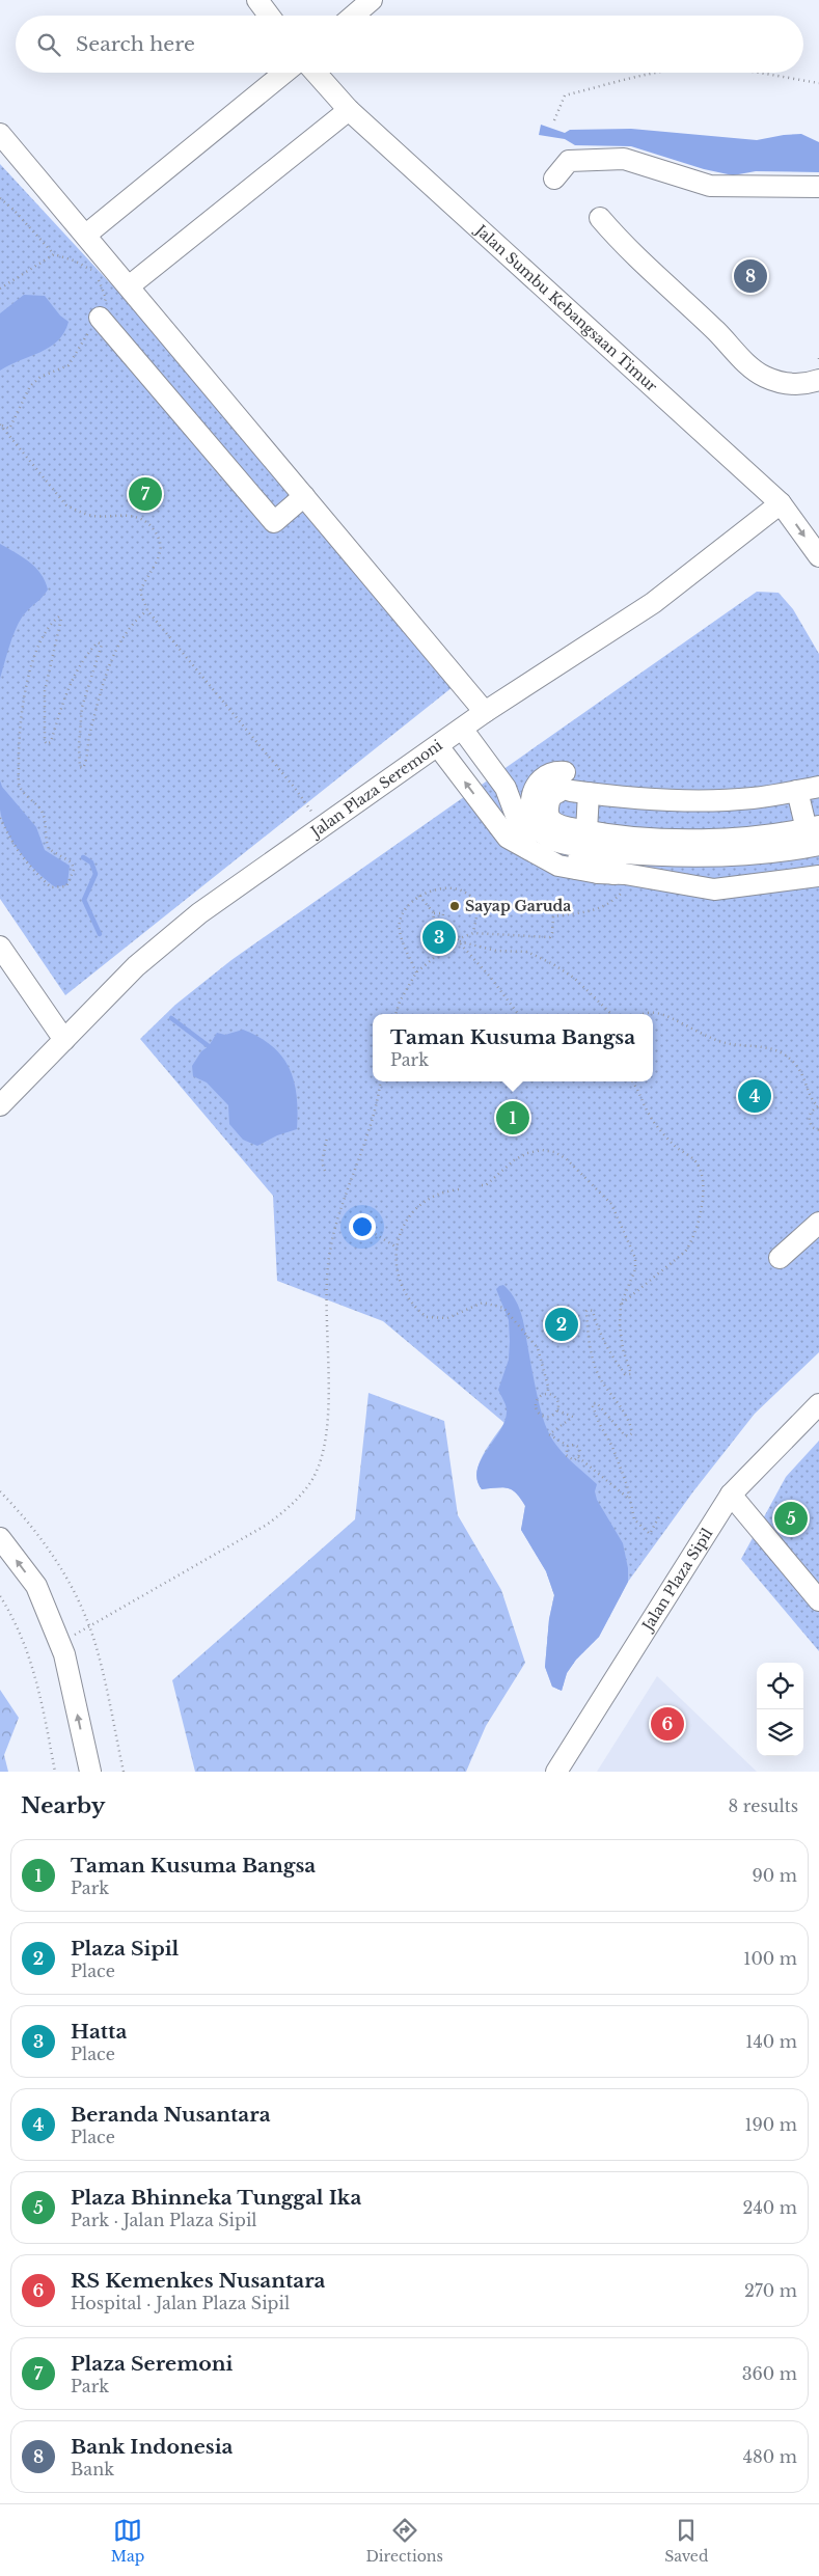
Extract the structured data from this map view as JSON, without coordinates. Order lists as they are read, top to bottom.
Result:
{
  "streets": {
    "street": ["Jalan Sumbu Kebangsaan Timur", "Jalan Plaza Seremoni", "Jalan Plaza Sipil"]
  },
  "crossings": [
    ["Jalan Sumbu Kebangsaan Timur", "Jalan Plaza Seremoni"]
  ],
  "places": ["Sayap Garuda"],
  "page": {
    "search": "Search here",
    "pins": [
      "8",
      "7",
      "3",
      "4",
      "1",
      "2",
      "5",
      "6"
    ],
    "popup": ["Taman Kusuma Bangsa", "Park"],
    "heading": ["Nearby", "8 results"],
    "list": [
      {
        "mark": "1",
        "name": "Taman Kusuma Bangsa",
        "note": "Park",
        "value": "90 m"
      },
      {
        "mark": "2",
        "name": "Plaza Sipil",
        "note": "Place",
        "value": "100 m"
      },
      {
        "mark": "3",
        "name": "Hatta",
        "note": "Place",
        "value": "140 m"
      },
      {
        "mark": "4",
        "name": "Beranda Nusantara",
        "note": "Place",
        "value": "190 m"
      },
      {
        "mark": "5",
        "name": "Plaza Bhinneka Tunggal Ika",
        "note": "Park · Jalan Plaza Sipil",
        "value": "240 m"
      },
      {
        "mark": "6",
        "name": "RS Kemenkes Nusantara",
        "note": "Hospital · Jalan Plaza Sipil",
        "value": "270 m"
      },
      {
        "mark": "7",
        "name": "Plaza Seremoni",
        "note": "Park",
        "value": "360 m"
      },
      {
        "mark": "8",
        "name": "Bank Indonesia",
        "note": "Bank",
        "value": "480 m"
      }
    ],
    "nav": ["Map", "Directions", "Saved"]
  }
}
